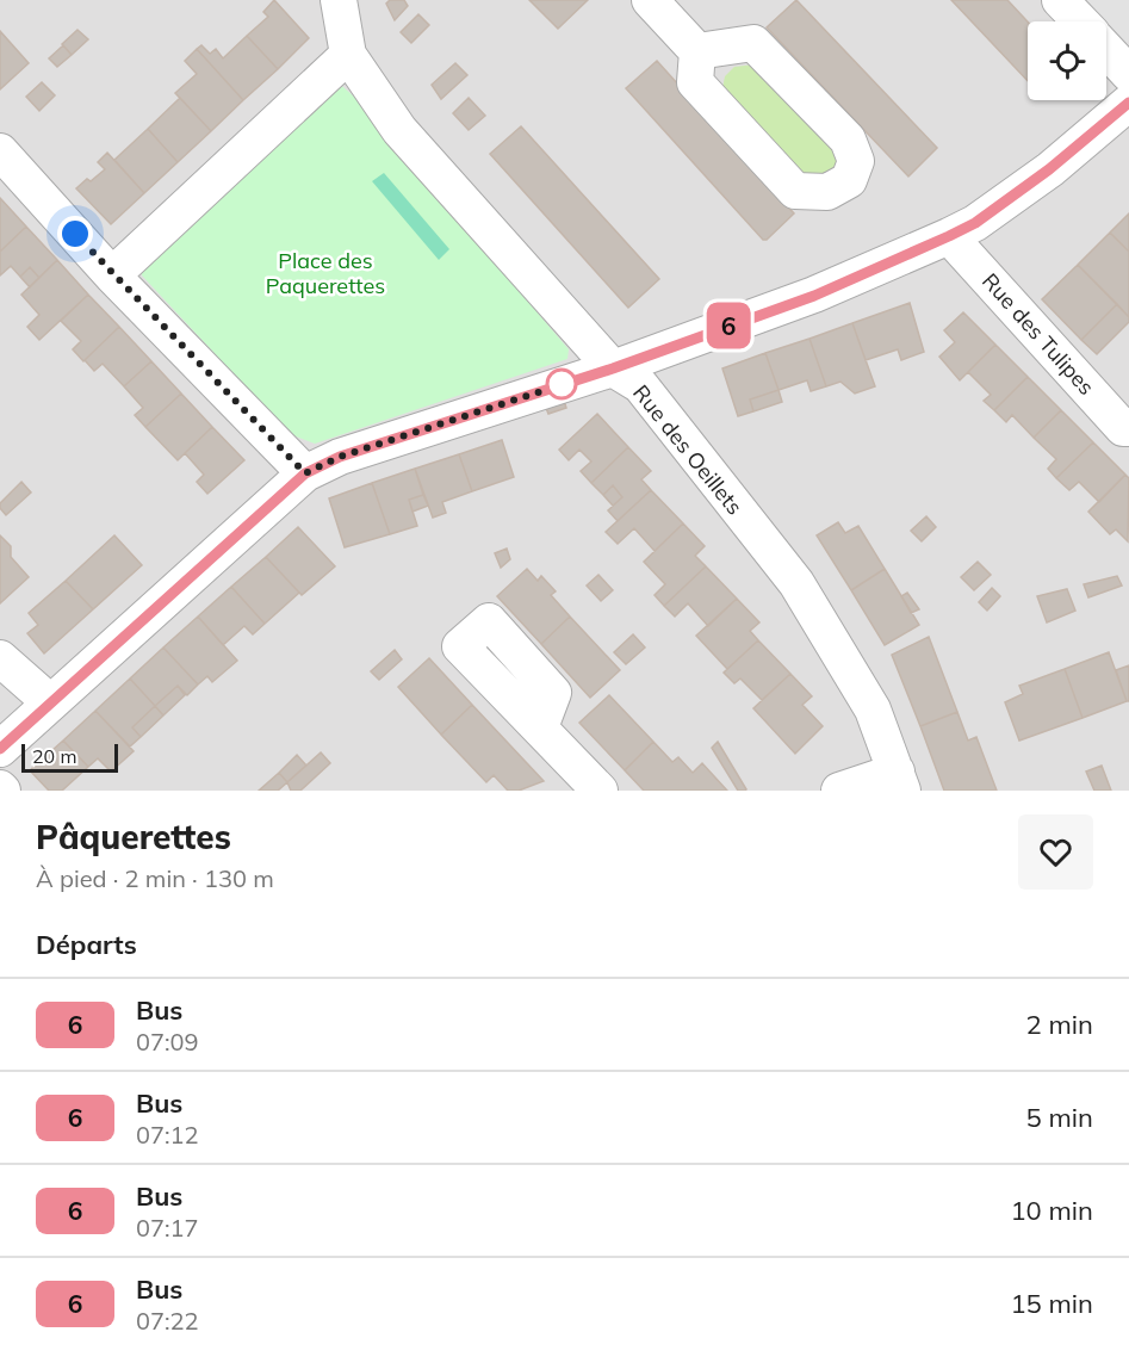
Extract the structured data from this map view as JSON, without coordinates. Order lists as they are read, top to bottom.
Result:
{
  "streets": {
    "street": ["Rue des Tulipes", "Rue des Oeillets"]
  },
  "parks": ["Place des Paquerettes"],
  "lines": ["bus line 6"],
  "scale_bar": "20 m",
  "page": {
    "on_map": "6",
    "scale": "20 m",
    "heading": [
      ["Pâquerettes", "À pied · 2 min · 130 m"],
      "Départs"
    ],
    "list": [
      {
        "mark": "6",
        "name": "Bus",
        "note": "07:09",
        "value": "2 min"
      },
      {
        "mark": "6",
        "name": "Bus",
        "note": "07:12",
        "value": "5 min"
      },
      {
        "mark": "6",
        "name": "Bus",
        "note": "07:17",
        "value": "10 min"
      },
      {
        "mark": "6",
        "name": "Bus",
        "note": "07:22",
        "value": "15 min"
      }
    ]
  }
}
